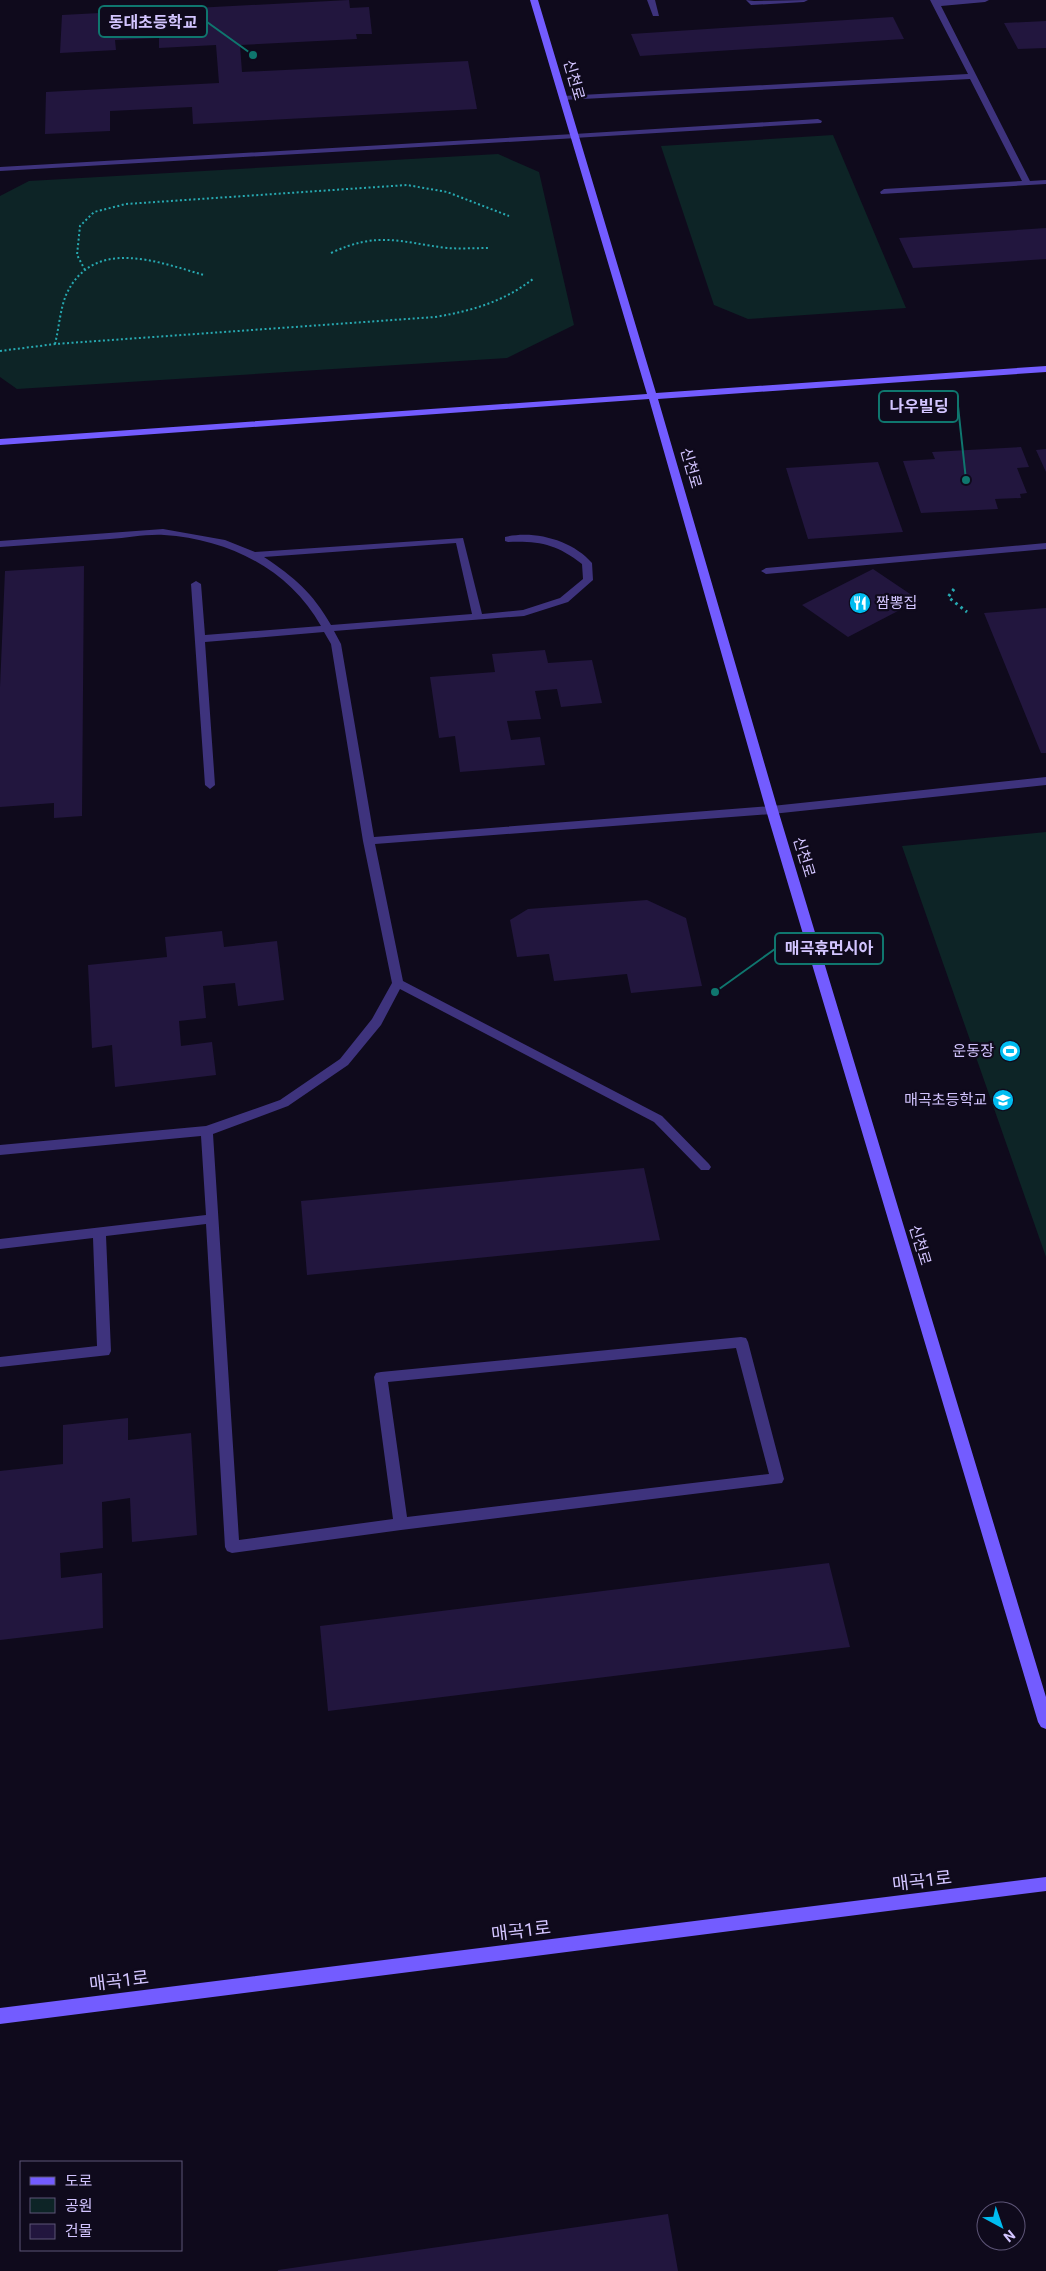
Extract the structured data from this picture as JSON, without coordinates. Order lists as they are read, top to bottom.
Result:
{
  "streets": {
    "street": ["신천로", "매곡1로"]
  },
  "places": {
    "other": ["동대초등학교", "나우빌딩", "매곡휴먼시아"],
    "restaurant": ["짬뽕집"],
    "sports": ["운동장"],
    "school or university": ["매곡초등학교"]
  },
  "legend": ["도로", "공원", "건물"],
  "north": "bottom right"
}
